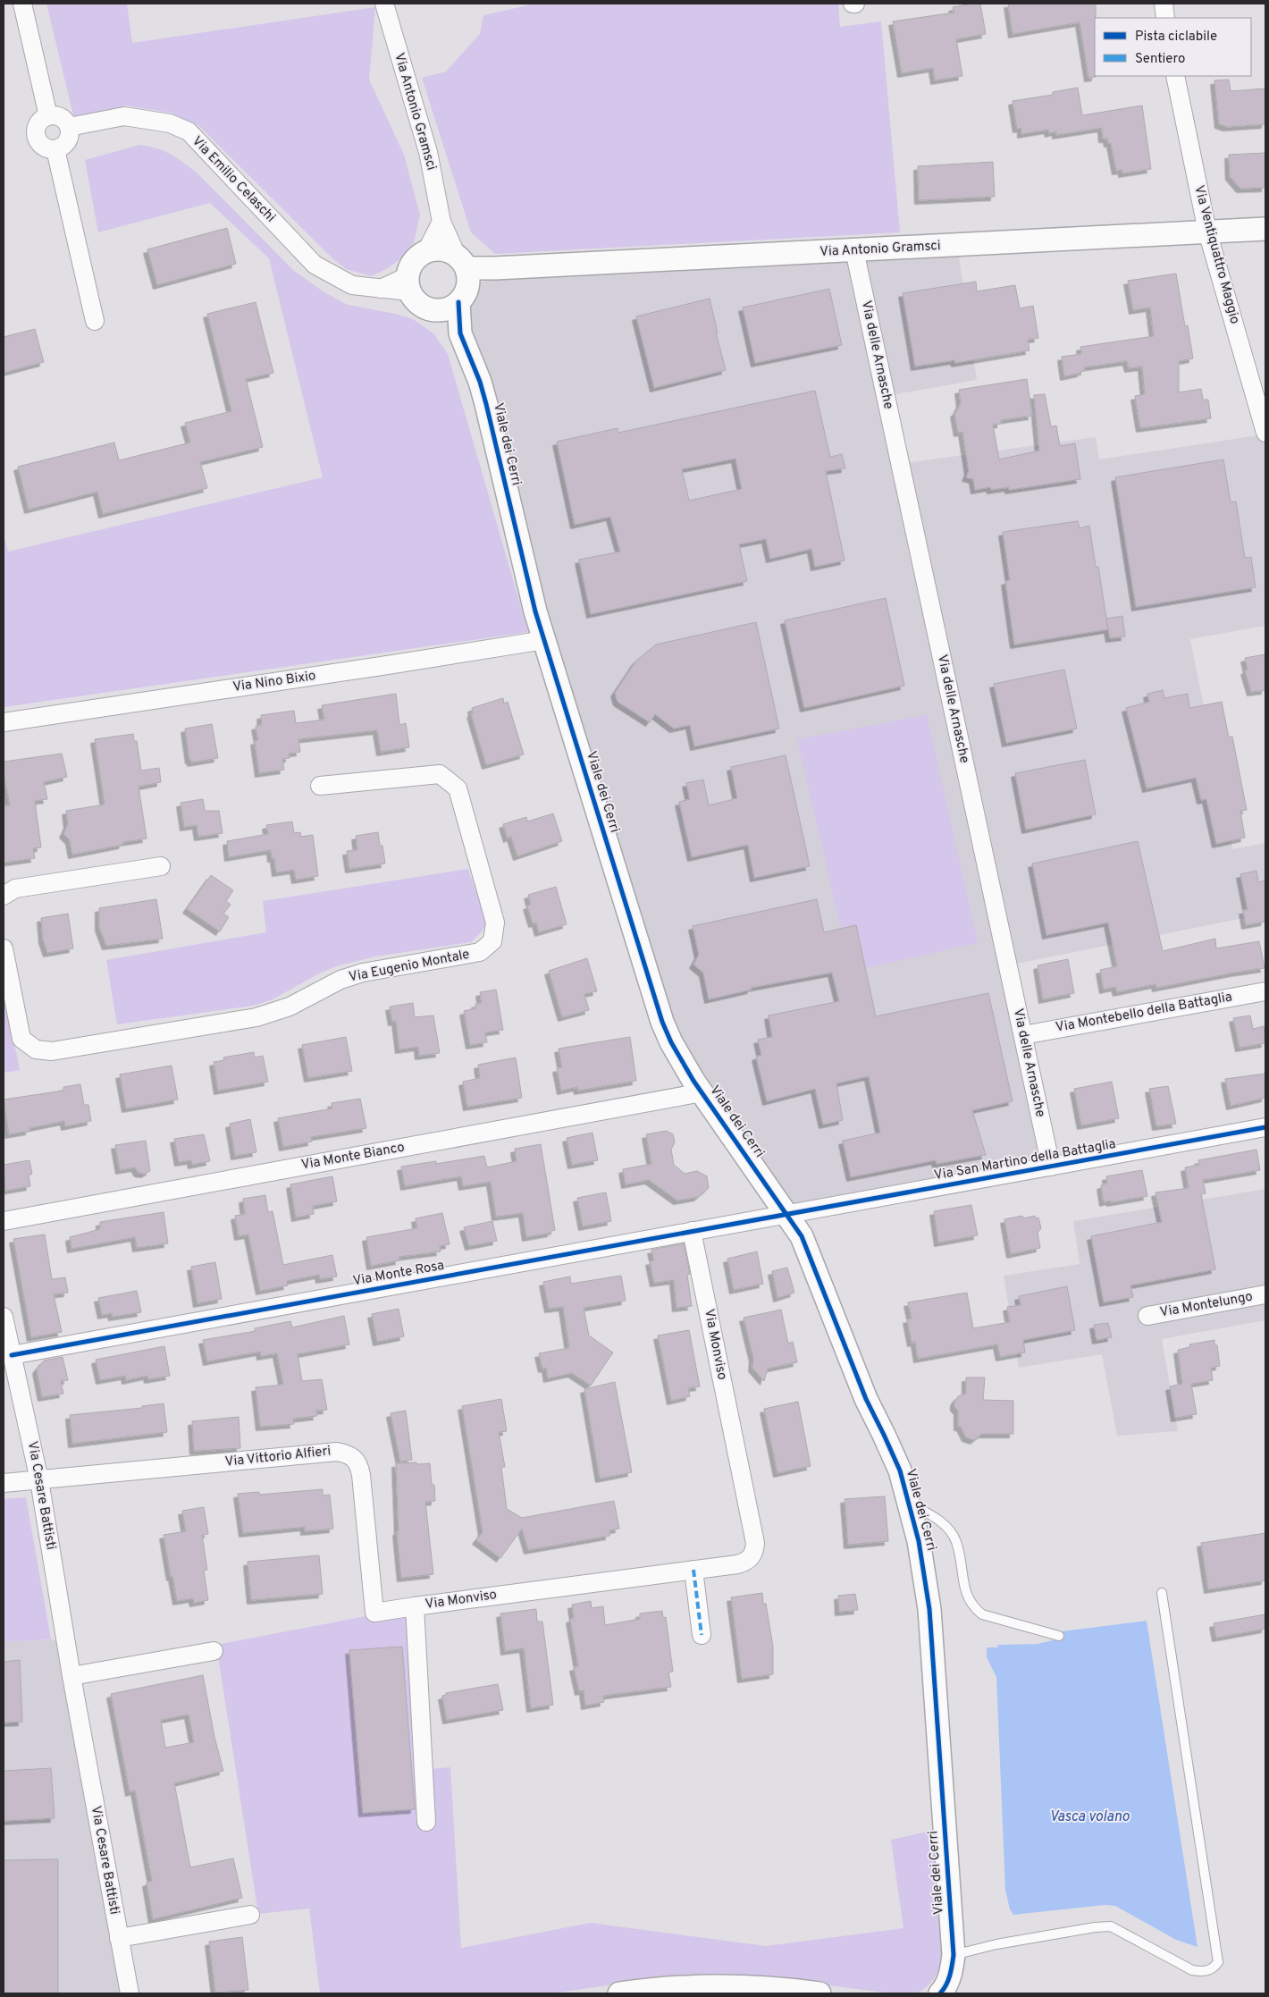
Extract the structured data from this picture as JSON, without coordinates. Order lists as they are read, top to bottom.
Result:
{
  "streets": {
    "street": [
      "Via Antonio Gramsci",
      "Via Emilio Celaschi",
      "Via Ventiquattro Maggio",
      "Via delle Arnasche",
      "Viale dei Cerri",
      "Via Nino Bixio",
      "Via Eugenio Montale",
      "Via Montebello della Battaglia",
      "Via Monte Bianco",
      "Via San Martino della Battaglia",
      "Via Monte Rosa",
      "Via Montelungo",
      "Via Monviso",
      "Via Vittorio Alfieri",
      "Via Cesare Battisti"
    ]
  },
  "crossings": [
    ["Via Antonio Gramsci", "Via Emilio Celaschi"],
    ["Via Antonio Gramsci", "Via Ventiquattro Maggio"],
    ["Via Antonio Gramsci", "Via delle Arnasche"],
    ["Via Antonio Gramsci", "Viale dei Cerri"],
    ["Via Emilio Celaschi", "Viale dei Cerri"],
    ["Via delle Arnasche", "Via Montebello della Battaglia"],
    ["Via delle Arnasche", "Via San Martino della Battaglia"],
    ["Viale dei Cerri", "Via Nino Bixio"],
    ["Viale dei Cerri", "Via Monte Bianco"],
    ["Viale dei Cerri", "Via San Martino della Battaglia"],
    ["Viale dei Cerri", "Via Monte Rosa"],
    ["Via San Martino della Battaglia", "Via Monte Rosa"],
    ["Via Monte Rosa", "Via Monviso"],
    ["Via Monte Rosa", "Via Cesare Battisti"],
    ["Via Monviso", "Via Vittorio Alfieri"],
    ["Via Vittorio Alfieri", "Via Cesare Battisti"]
  ],
  "water": ["Vasca volano"],
  "legend": ["Pista ciclabile", "Sentiero"]
}
